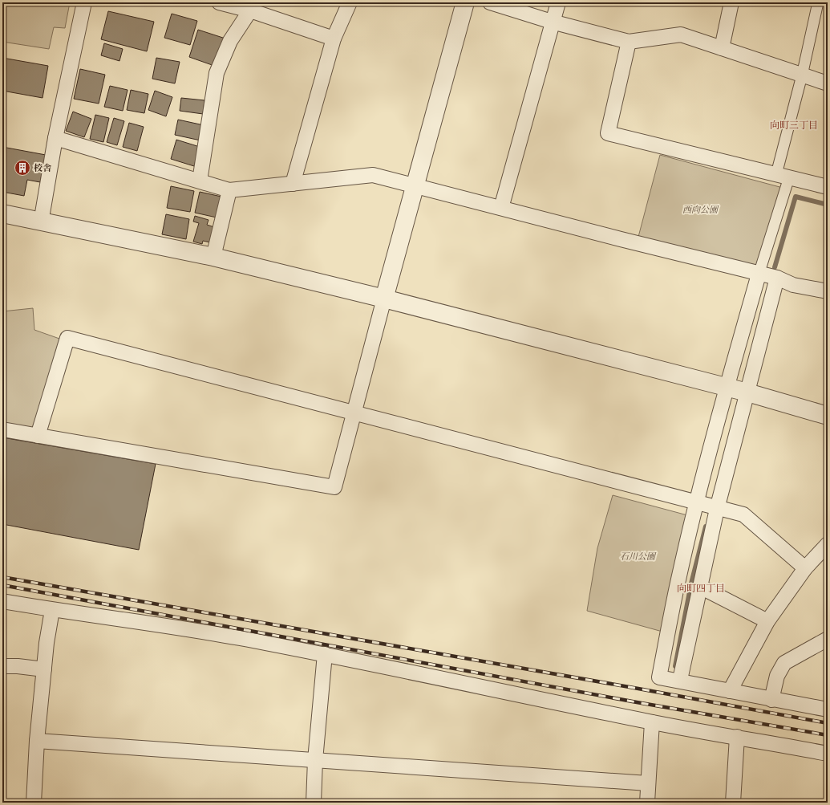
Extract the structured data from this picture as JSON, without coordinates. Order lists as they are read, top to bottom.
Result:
{
  "districts": ["向町三丁目", "向町四丁目"],
  "parks": ["西向公園", "石川公園"],
  "places": {
    "building": ["校舎"]
  }
}
